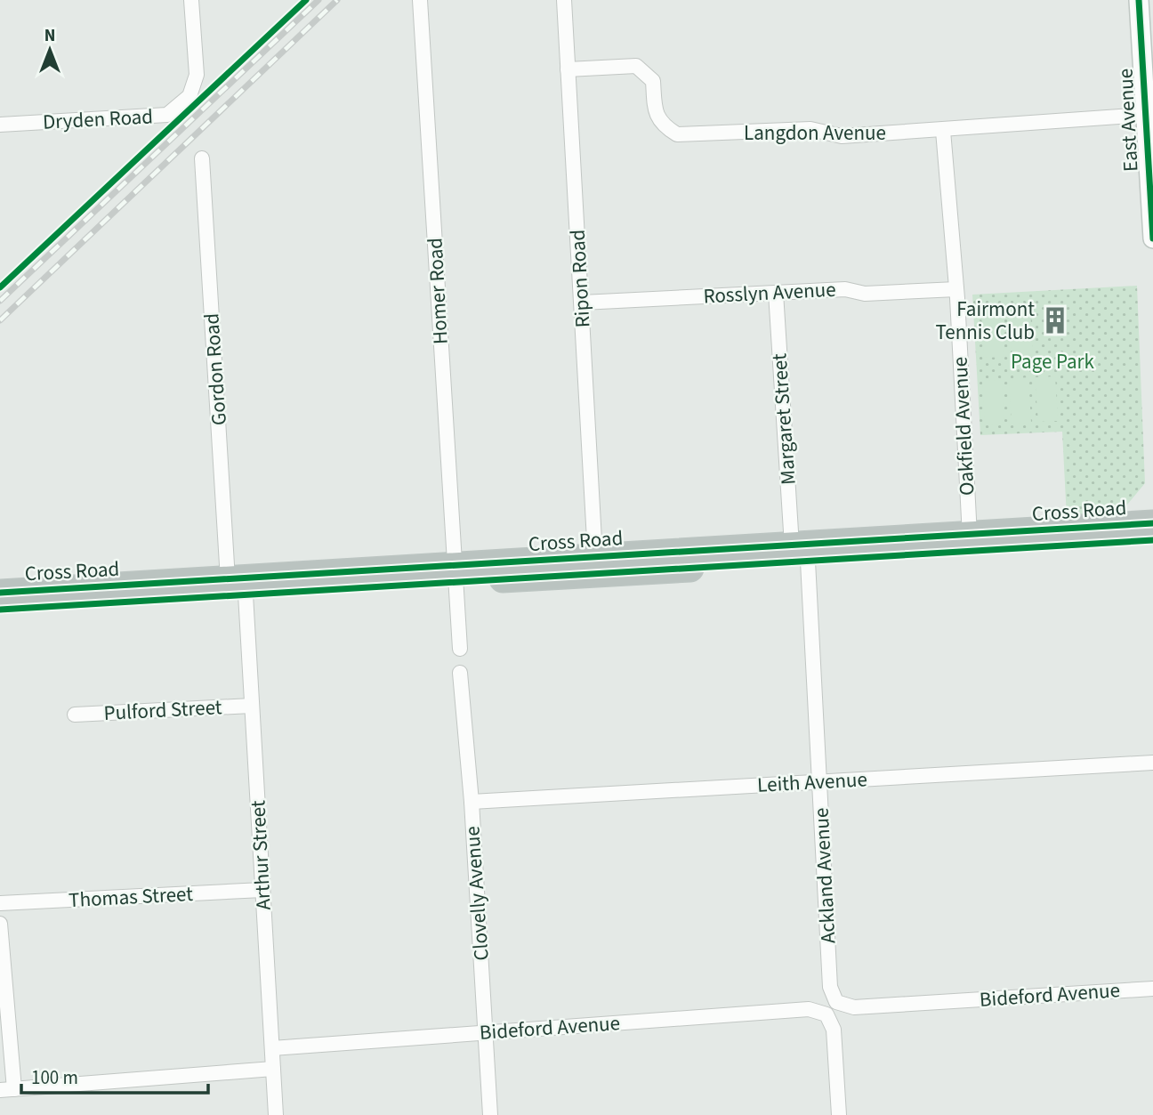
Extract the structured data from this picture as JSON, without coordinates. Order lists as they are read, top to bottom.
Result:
{
  "streets": {
    "highway": ["Cross Road"],
    "street": [
      "Dryden Road",
      "East Avenue",
      "Langdon Avenue",
      "Ripon Road",
      "Homer Road",
      "Rosslyn Avenue",
      "Gordon Road",
      "Margaret Street",
      "Oakfield Avenue",
      "Pulford Street",
      "Leith Avenue",
      "Arthur Street",
      "Ackland Avenue",
      "Clovelly Avenue",
      "Thomas Street",
      "Bideford Avenue"
    ]
  },
  "crossings": [
    ["East Avenue", "Langdon Avenue"],
    ["Langdon Avenue", "Ripon Road"],
    ["Langdon Avenue", "Oakfield Avenue"],
    ["Ripon Road", "Rosslyn Avenue"],
    ["Ripon Road", "Cross Road"],
    ["Homer Road", "Cross Road"],
    ["Rosslyn Avenue", "Margaret Street"],
    ["Rosslyn Avenue", "Oakfield Avenue"],
    ["Gordon Road", "Cross Road"],
    ["Gordon Road", "Arthur Street"],
    ["Margaret Street", "Cross Road"],
    ["Margaret Street", "Ackland Avenue"],
    ["Oakfield Avenue", "Cross Road"],
    ["Cross Road", "Arthur Street"],
    ["Cross Road", "Ackland Avenue"],
    ["Pulford Street", "Arthur Street"],
    ["Leith Avenue", "Ackland Avenue"],
    ["Leith Avenue", "Clovelly Avenue"],
    ["Arthur Street", "Thomas Street"],
    ["Arthur Street", "Bideford Avenue"],
    ["Ackland Avenue", "Bideford Avenue"],
    ["Clovelly Avenue", "Bideford Avenue"]
  ],
  "parks": ["Page Park"],
  "places": {
    "building": ["Fairmont Tennis Club"]
  },
  "scale_bar": "100 m",
  "north": "top"
}
